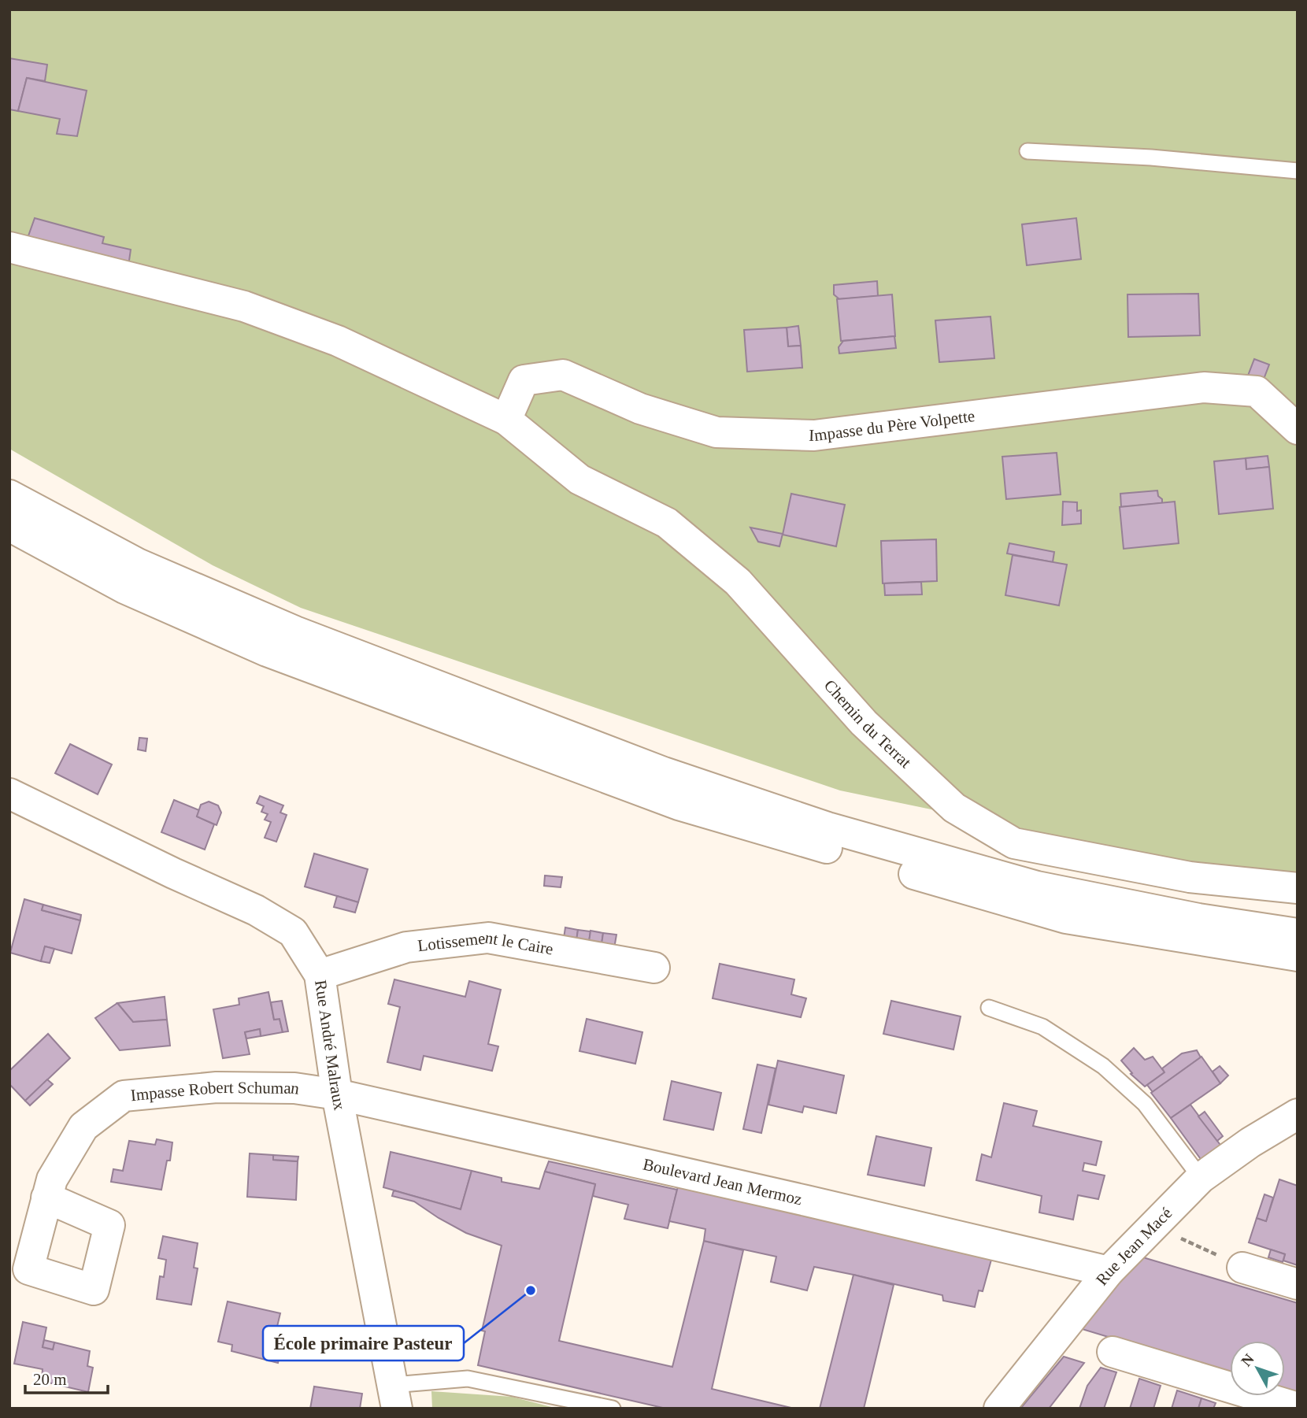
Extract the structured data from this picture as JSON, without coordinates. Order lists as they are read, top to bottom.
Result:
{
  "streets": {
    "main road": [
      "Impasse du Père Volpette",
      "Chemin du Terrat",
      "Lotissement le Caire",
      "Rue André Malraux",
      "Impasse Robert Schuman",
      "Boulevard Jean Mermoz",
      "Rue Jean Macé"
    ]
  },
  "crossings": [
    ["Impasse du Père Volpette", "Chemin du Terrat"],
    ["Lotissement le Caire", "Rue André Malraux"],
    ["Rue André Malraux", "Impasse Robert Schuman"],
    ["Rue André Malraux", "Boulevard Jean Mermoz"],
    ["Impasse Robert Schuman", "Boulevard Jean Mermoz"],
    ["Boulevard Jean Mermoz", "Rue Jean Macé"]
  ],
  "places": ["École primaire Pasteur"],
  "scale_bar": "20 m",
  "north": "top left"
}
